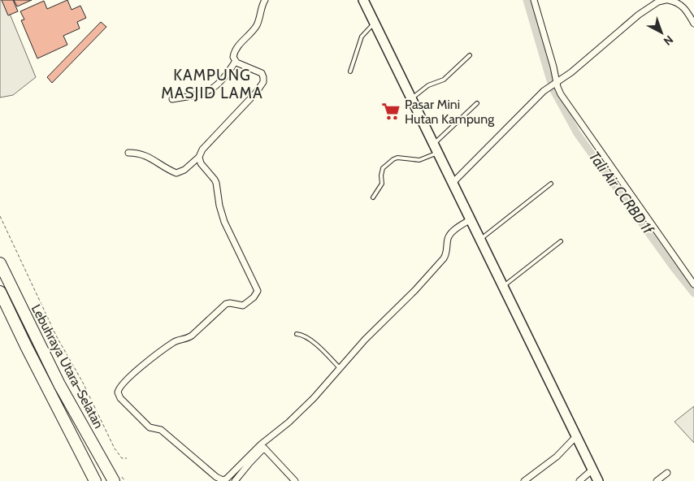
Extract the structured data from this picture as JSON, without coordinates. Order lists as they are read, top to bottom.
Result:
{
  "streets": {
    "highway": ["Lebuhraya Utara–Selatan"]
  },
  "districts": ["KAMPUNG MASJID LAMA"],
  "water": ["Tali Air CCRBD 1f"],
  "places": {
    "supermarket": ["Pasar Mini Hutan Kampung"]
  },
  "north": "bottom right"
}
